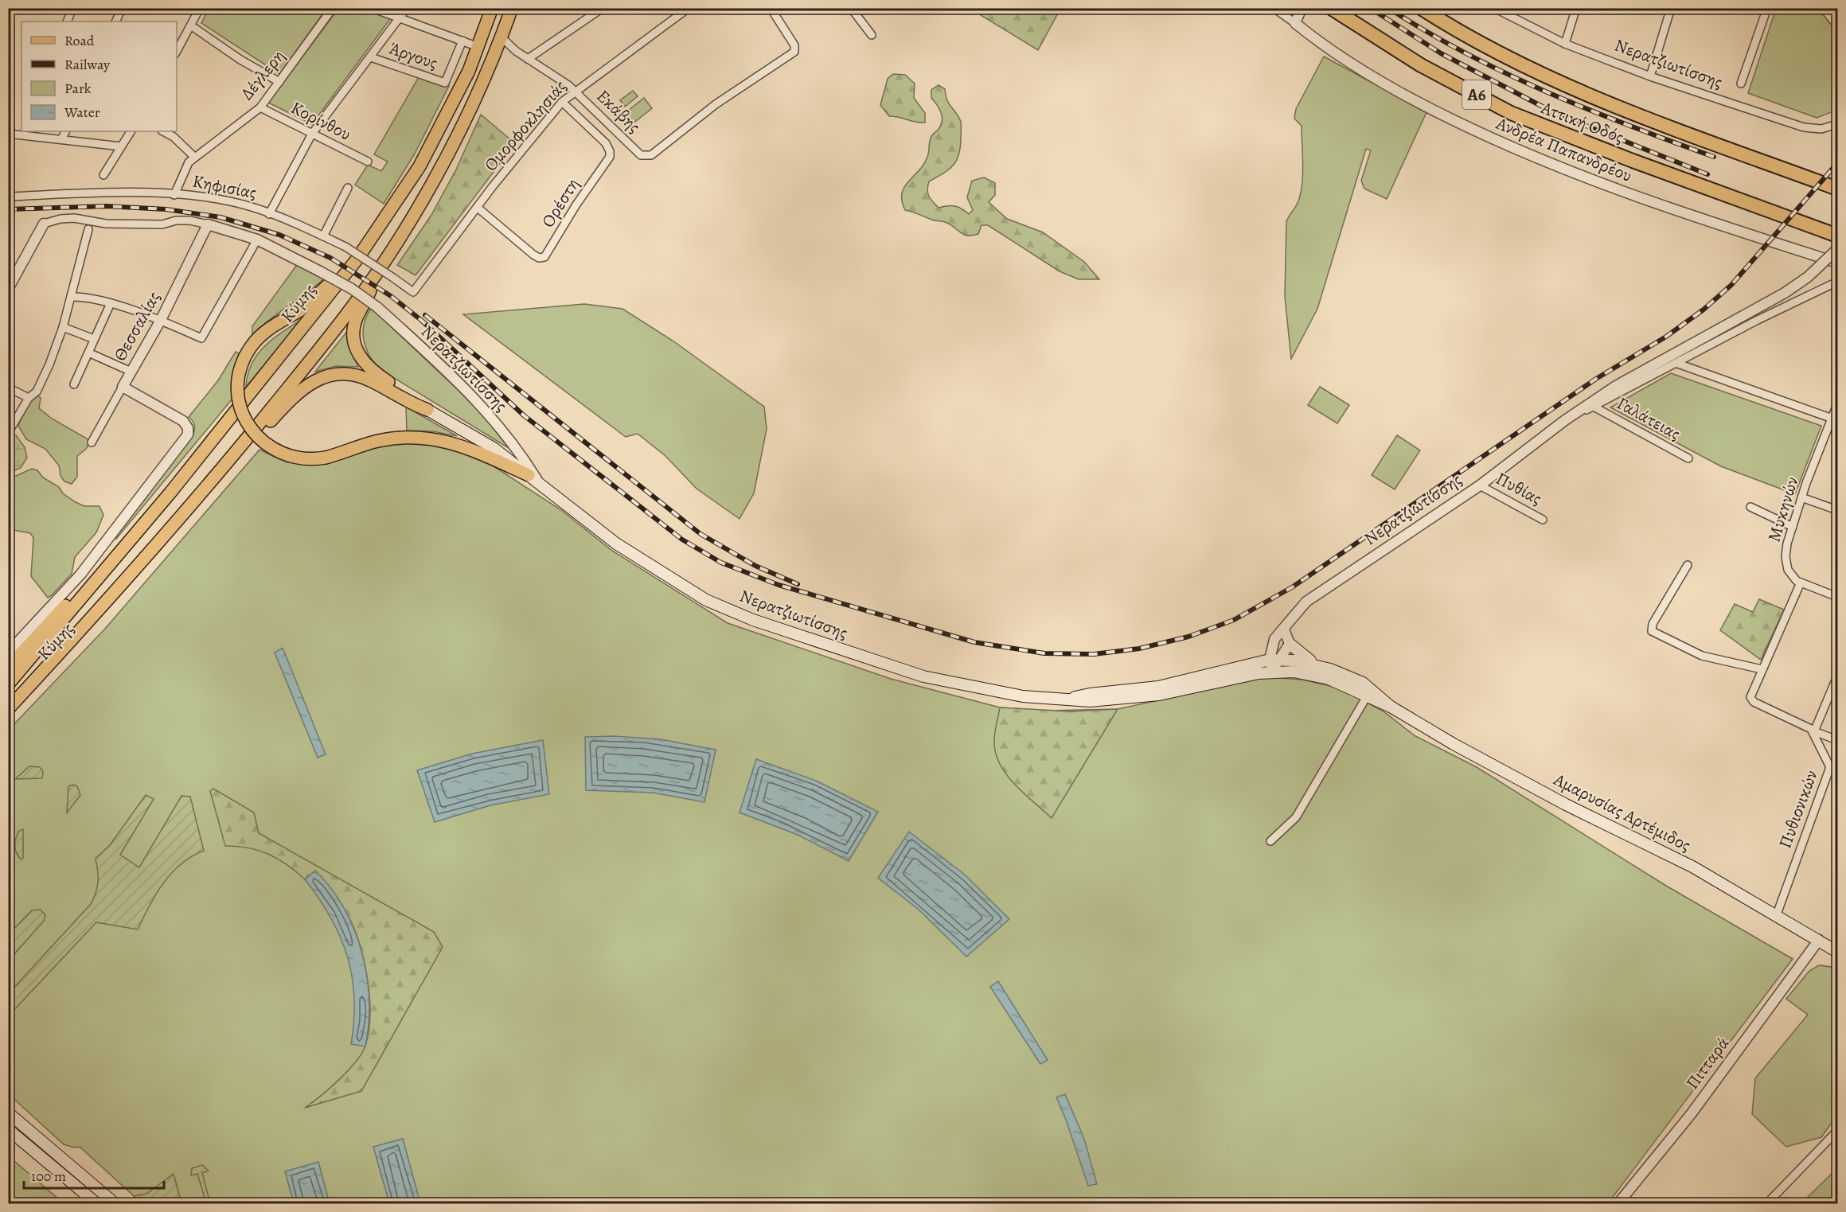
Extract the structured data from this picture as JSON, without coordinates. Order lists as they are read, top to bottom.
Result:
{
  "streets": {
    "highway": ["Α6", "Αττική Οδός"],
    "main road": ["Νερατζιωτίσσης", "Κύμης", "Αμαρυσίας Αρτέμιδος"],
    "street": [
      "Άργους",
      "Δέγλερη",
      "Εκάβης",
      "Κορίνθου",
      "Ομορφοκλησιάς",
      "Ανδρέα Παπανδρέου",
      "Κηφισίας",
      "Ορέστη",
      "Θεσσαλίας",
      "Γαλάτειας",
      "Πυθίας",
      "Μυκηνών",
      "Πυθιονικών",
      "Πιτταρά"
    ]
  },
  "crossings": [
    ["Νερατζιωτίσσης", "Γαλάτειας"],
    ["Νερατζιωτίσσης", "Πυθίας"],
    ["Νερατζιωτίσσης", "Αμαρυσίας Αρτέμιδος"],
    ["Δέγλερη", "Κορίνθου"],
    ["Δέγλερη", "Κηφισίας"],
    ["Εκάβης", "Ομορφοκλησιάς"],
    ["Εκάβης", "Κύμης"],
    ["Ομορφοκλησιάς", "Κηφισίας"],
    ["Ομορφοκλησιάς", "Ορέστη"],
    ["Κύμης", "Θεσσαλίας"],
    ["Πυθιονικών", "Αμαρυσίας Αρτέμιδος"],
    ["Αμαρυσίας Αρτέμιδος", "Πιτταρά"]
  ],
  "legend": [
    "Road",
    "Railway",
    "Park",
    "Water"
  ],
  "scale_bar": "100 m"
}
